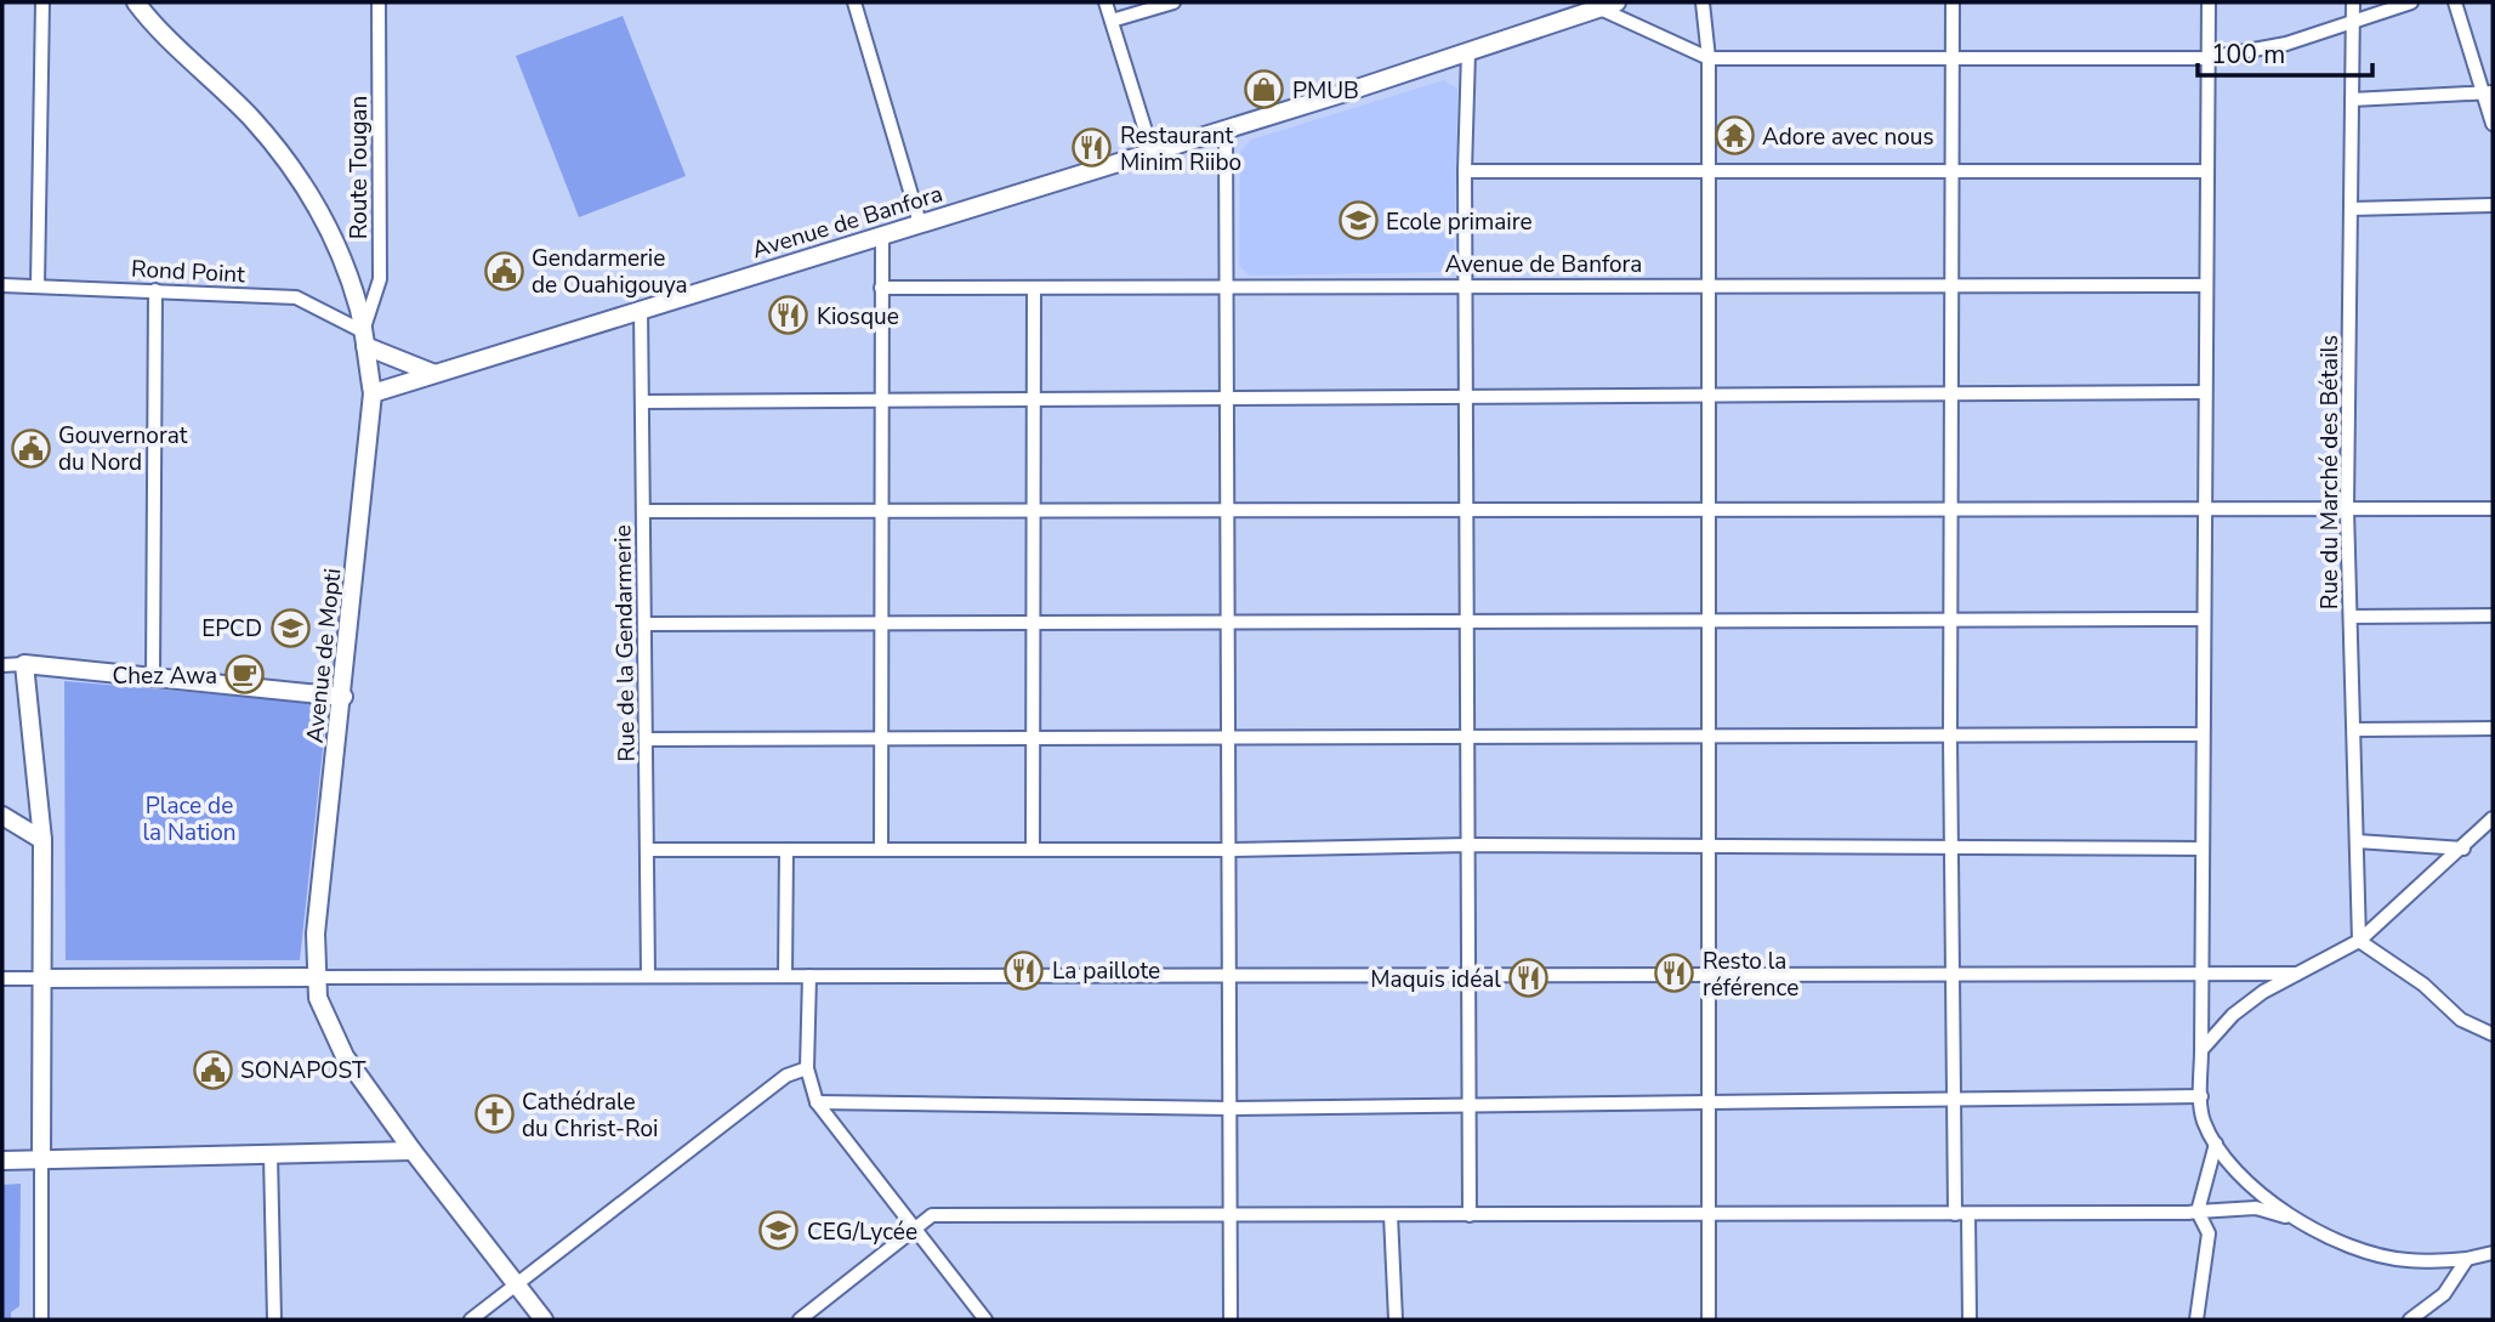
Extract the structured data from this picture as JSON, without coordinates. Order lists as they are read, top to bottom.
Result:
{
  "streets": {
    "main road": ["Avenue de Banfora", "Avenue de Mopti"],
    "street": [
      "Route Tougan",
      "Rond Point",
      "Rue du Marché des Bétails",
      "Rue de la Gendarmerie"
    ]
  },
  "crossings": [
    ["Route Tougan", "Rond Point"],
    ["Route Tougan", "Avenue de Mopti"],
    ["Avenue de Banfora", "Rue de la Gendarmerie"],
    ["Avenue de Banfora", "Avenue de Mopti"],
    ["Rond Point", "Avenue de Mopti"]
  ],
  "parks": ["Place de la Nation"],
  "places": {
    "shop": ["PMUB"],
    "temple": ["Adore avec nous"],
    "restaurant": [
      "Restaurant Minim Riibo",
      "Kiosque",
      "La paillote",
      "Resto la référence",
      "Maquis idéal"
    ],
    "school or university": ["Ecole primaire", "EPCD", "CEG/Lycée"],
    "public building": ["Gendarmerie de Ouahigouya", "Gouvernorat du Nord", "SONAPOST"],
    "cafe": ["Chez Awa"],
    "church": ["Cathédrale du Christ-Roi"]
  },
  "scale_bar": "100 m"
}
